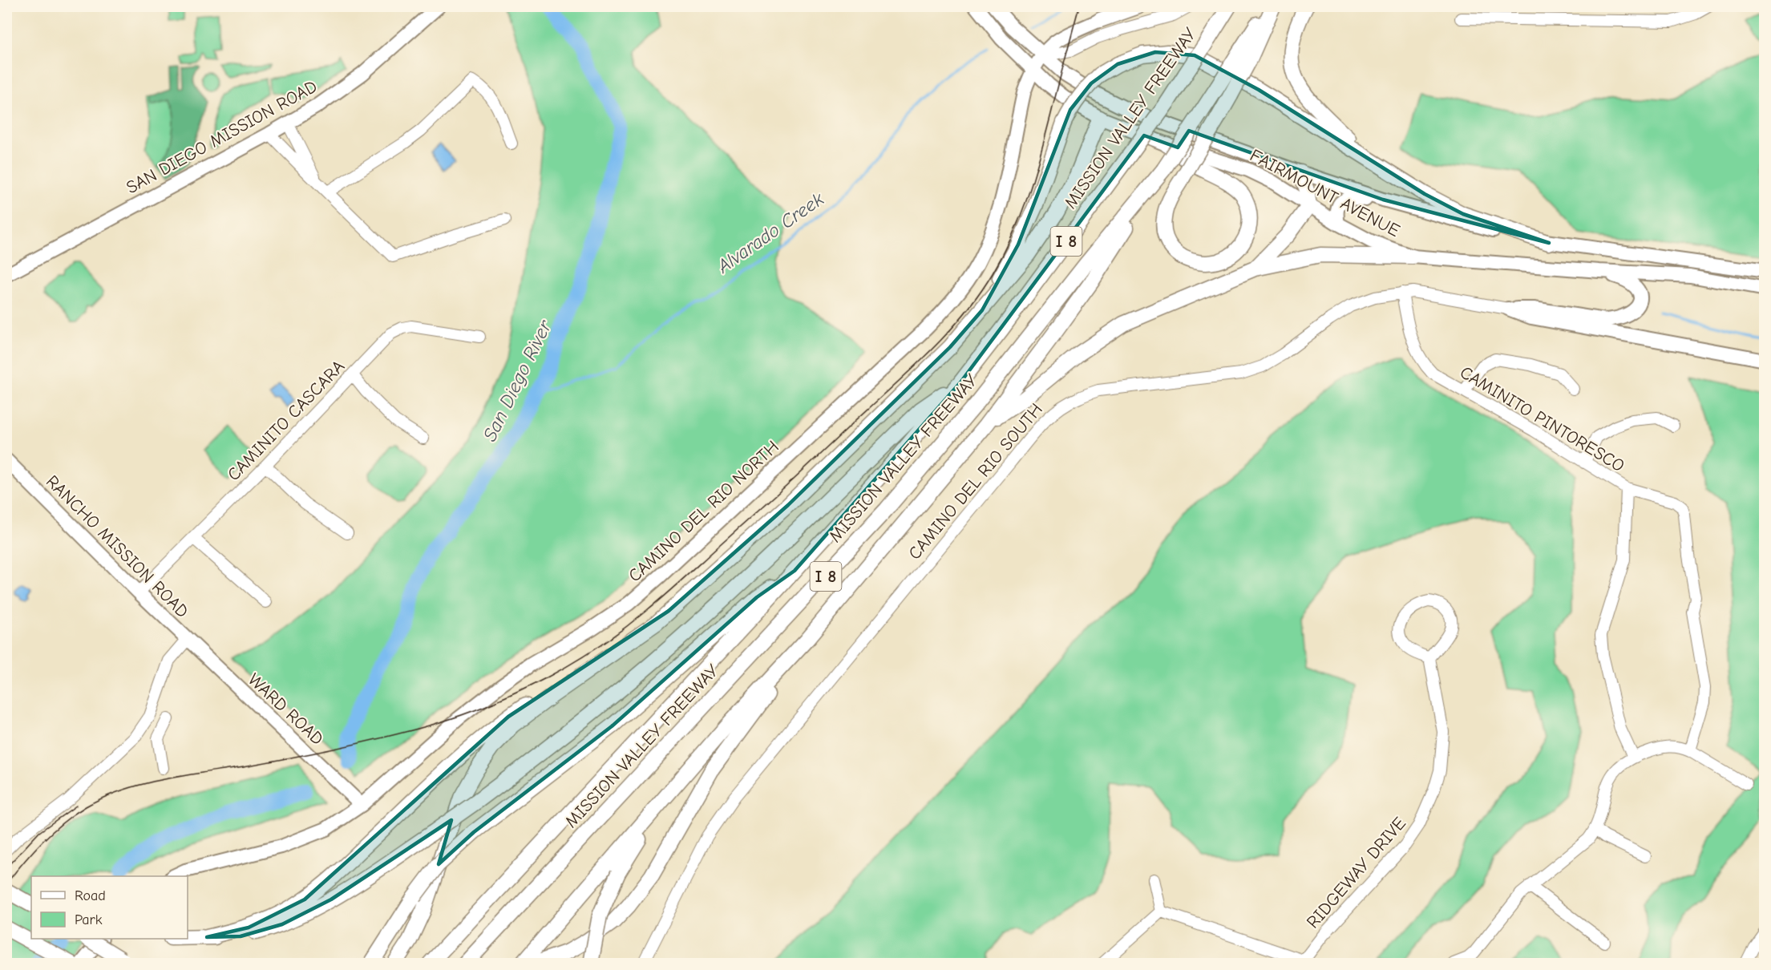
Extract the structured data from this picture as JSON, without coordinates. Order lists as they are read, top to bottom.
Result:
{
  "streets": {
    "highway": ["MISSION VALLEY FREEWAY", "I 8"],
    "main road": [
      "SAN DIEGO MISSION ROAD",
      "FAIRMOUNT AVENUE",
      "CAMINO DEL RIO NORTH",
      "RANCHO MISSION ROAD",
      "WARD ROAD"
    ],
    "street": [
      "CAMINITO PINTORESCO",
      "CAMINITO CASCARA",
      "CAMINO DEL RIO SOUTH",
      "RIDGEWAY DRIVE"
    ]
  },
  "crossings": [
    ["FAIRMOUNT AVENUE", "CAMINO DEL RIO NORTH"],
    ["CAMINITO PINTORESCO", "CAMINO DEL RIO SOUTH"],
    ["CAMINITO CASCARA", "RANCHO MISSION ROAD"],
    ["CAMINO DEL RIO NORTH", "WARD ROAD"],
    ["RANCHO MISSION ROAD", "WARD ROAD"]
  ],
  "water": ["Alvarado Creek", "San Diego River"],
  "legend": ["Road", "Park"]
}
